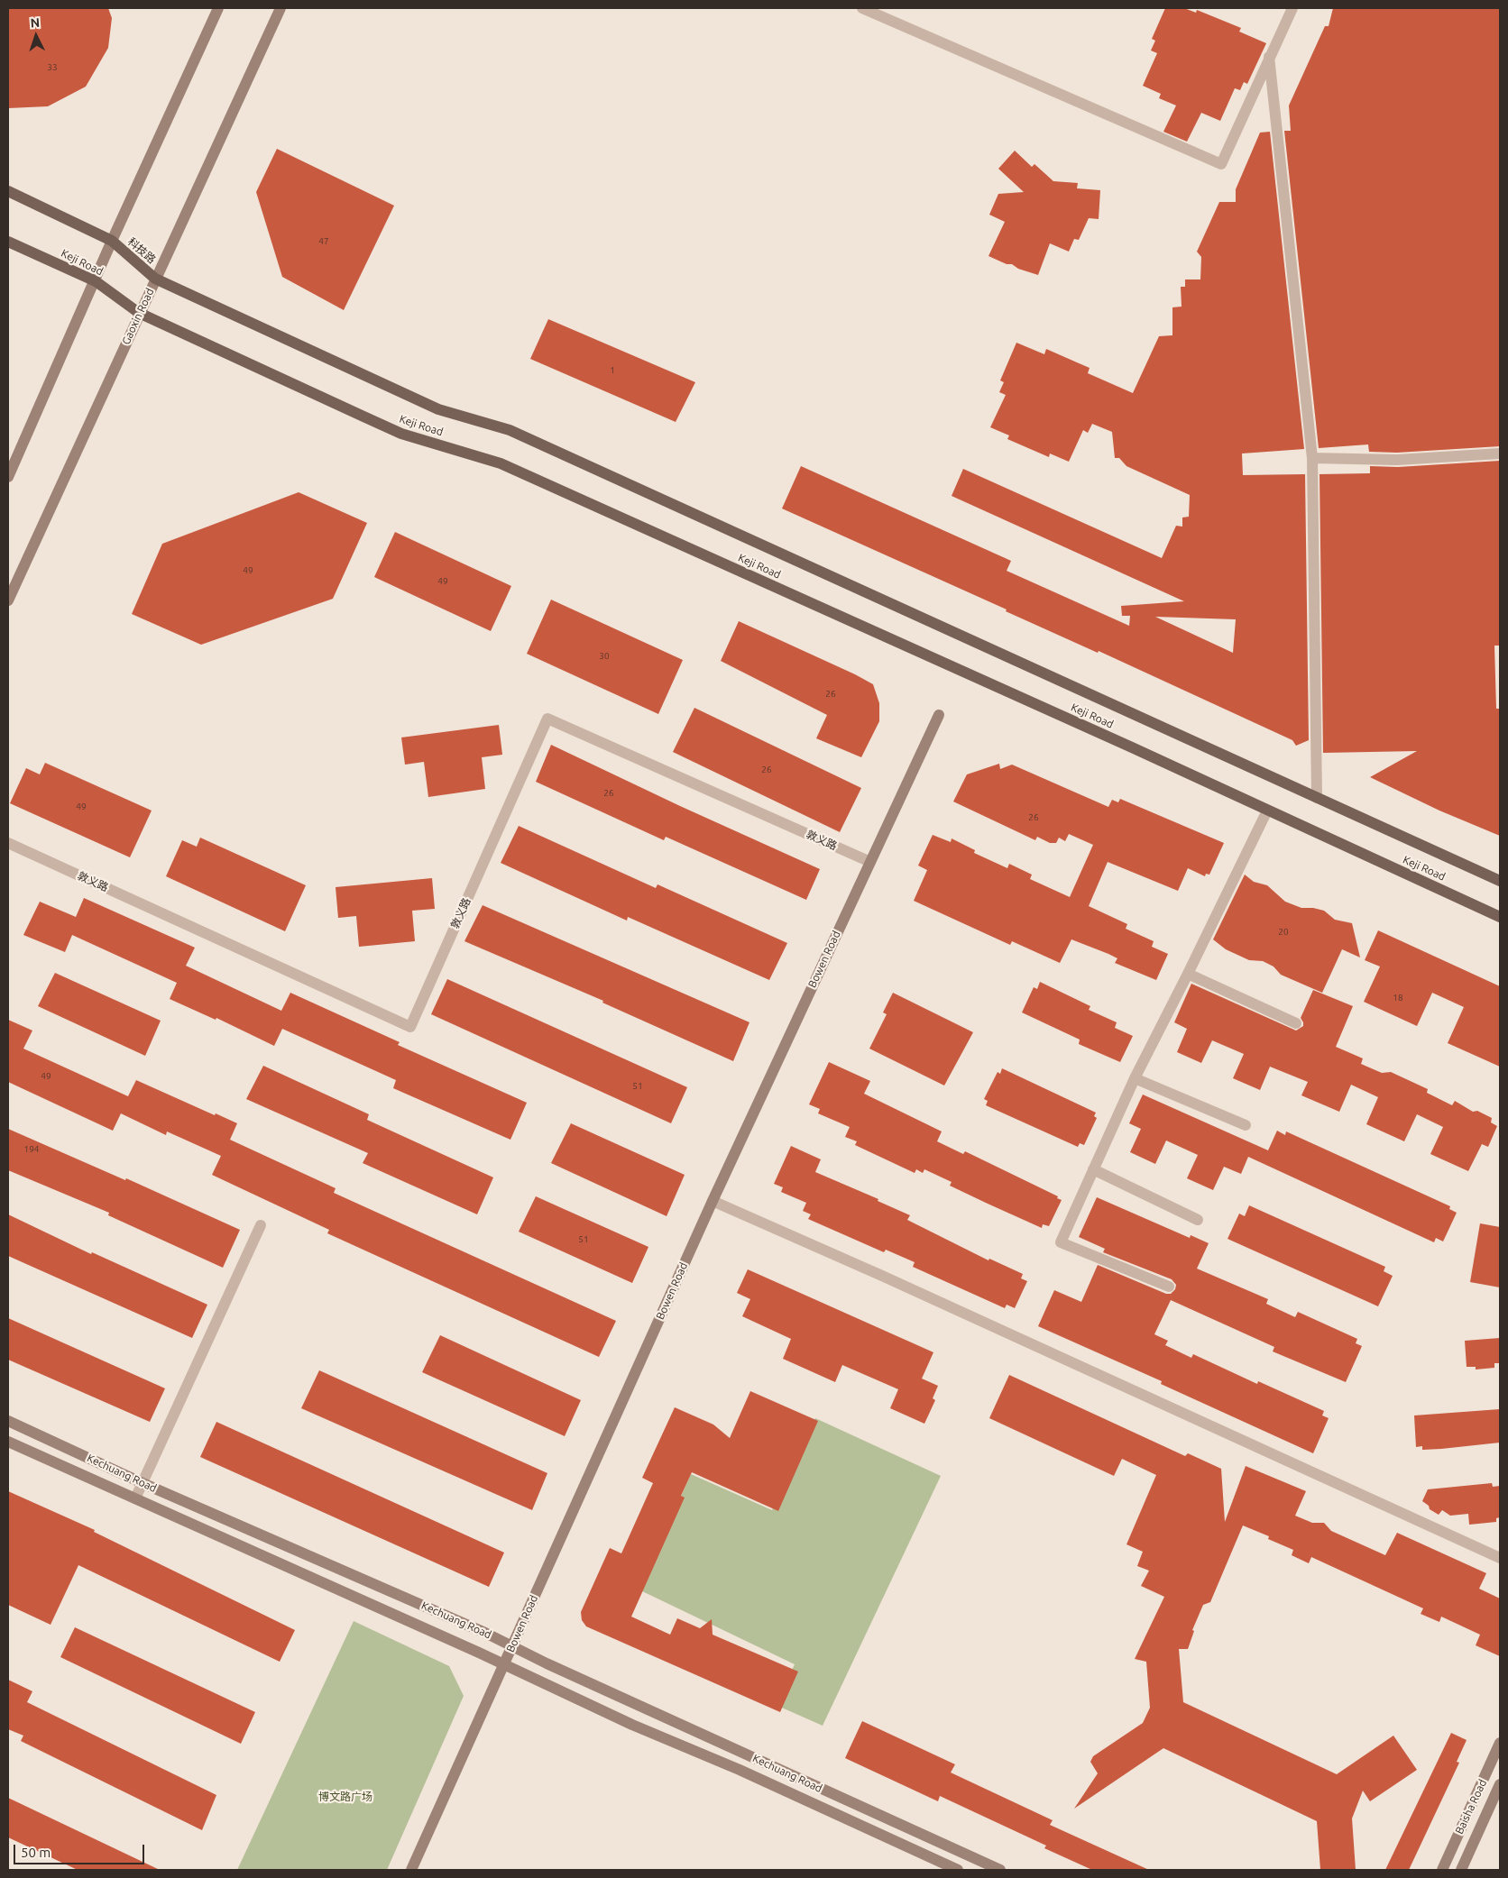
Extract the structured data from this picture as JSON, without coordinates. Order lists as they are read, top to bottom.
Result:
{
  "streets": {
    "main road": ["科技路", "Keji Road"],
    "street": [
      "Gaoxin Road",
      "敦义路",
      "Bowen Road",
      "Kechuang Road",
      "Baisha Road"
    ]
  },
  "crossings": [
    ["科技路", "Keji Road"],
    ["科技路", "Gaoxin Road"],
    ["Keji Road", "Gaoxin Road"],
    ["敦义路", "Bowen Road"],
    ["Bowen Road", "Kechuang Road"]
  ],
  "parks": ["博文路广场"],
  "house_numbers": [
    "33",
    "47",
    "1",
    "49",
    "49",
    "30",
    "26",
    "26",
    "26",
    "49",
    "26",
    "20",
    "18",
    "49",
    "51",
    "194",
    "51"
  ],
  "scale_bar": "50 m",
  "north": "top"
}
